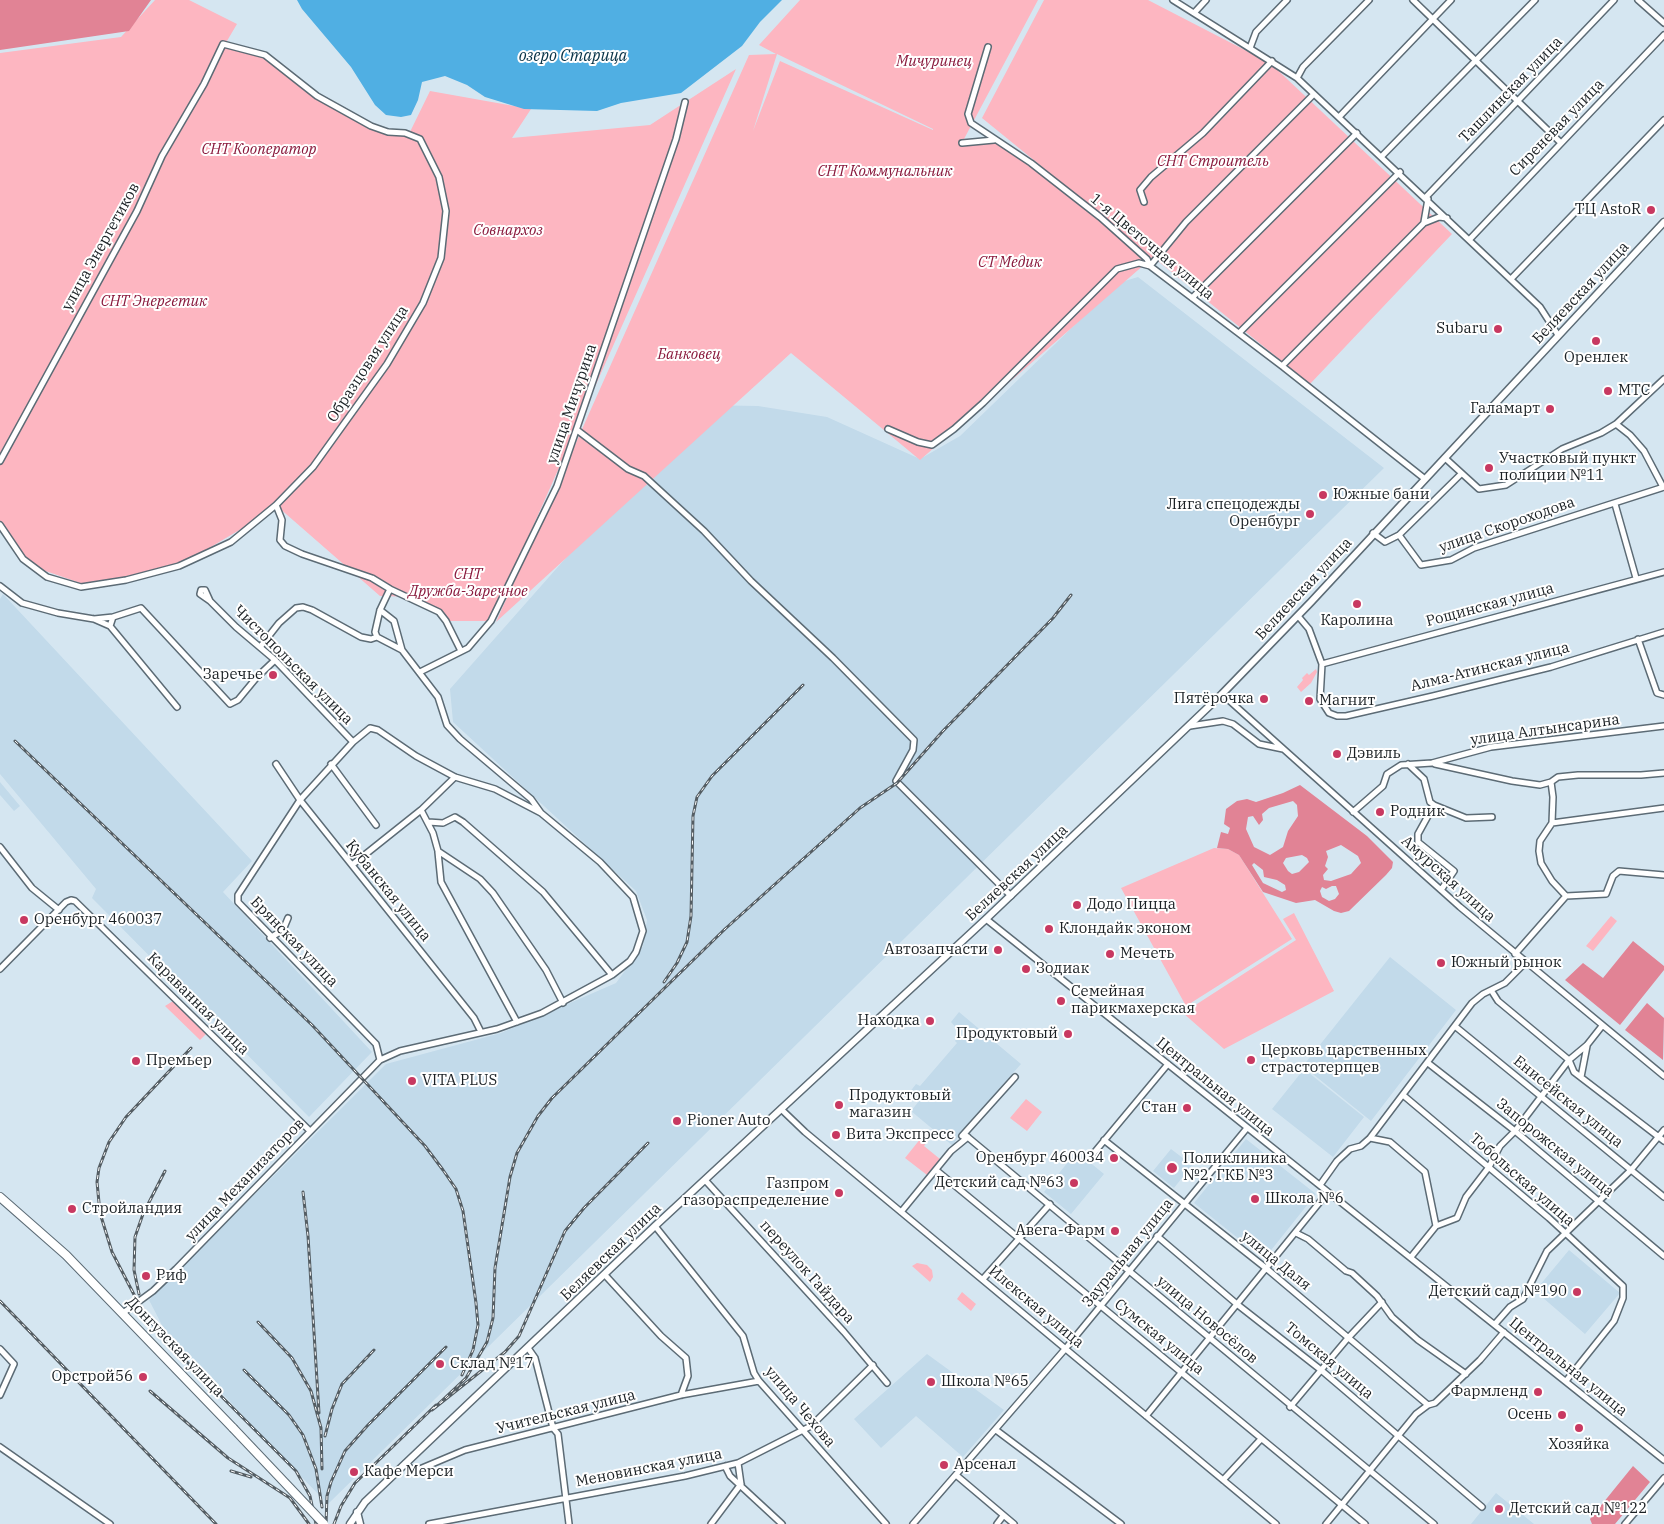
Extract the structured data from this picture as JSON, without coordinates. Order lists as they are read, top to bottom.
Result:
{
  "streets": {
    "highway": ["Донгузская улица"],
    "main road": ["Беляевская улица"],
    "street": [
      "Ташлинская улица",
      "Сиреневая улица",
      "улица Энергетиков",
      "1-я Цветочная улица",
      "Образцовая улица",
      "улица Мичурина",
      "улица Скороходова",
      "Рощинская улица",
      "Чистопольская улица",
      "Алма-Атинская улица",
      "улица Алтынсарина",
      "Амурская улица",
      "Кубанская улица",
      "Брянская улица",
      "Караванная улица",
      "Центральная улица",
      "Енисейская улица",
      "Запорожская улица",
      "улица Механизаторов",
      "Тобольская улица",
      "Зауральная улица",
      "улица Даля",
      "переулок Гайдара",
      "Илекская улица",
      "улица Новосёлов",
      "Сумская улица",
      "Томская улица",
      "улица Чехова",
      "Учительская улица",
      "Меновинская улица"
    ]
  },
  "crossings": [
    ["улица Энергетиков", "Образцовая улица"],
    ["1-я Цветочная улица", "Беляевская улица"],
    ["Беляевская улица", "Амурская улица"],
    ["Беляевская улица", "Центральная улица"],
    ["Беляевская улица", "переулок Гайдара"],
    ["Беляевская улица", "Илекская улица"],
    ["Беляевская улица", "улица Чехова"],
    ["Беляевская улица", "Учительская улица"],
    ["Рощинская улица", "Алма-Атинская улица"],
    ["Чистопольская улица", "Кубанская улица"],
    ["Чистопольская улица", "Брянская улица"],
    ["Чистопольская улица", "улица Механизаторов"],
    ["улица Алтынсарина", "Амурская улица"],
    ["Кубанская улица", "Брянская улица"],
    ["Брянская улица", "улица Механизаторов"],
    ["Караванная улица", "улица Механизаторов"],
    ["Центральная улица", "Тобольская улица"],
    ["Центральная улица", "Зауральная улица"],
    ["улица Механизаторов", "Донгузская улица"],
    ["Зауральная улица", "улица Даля"],
    ["Зауральная улица", "Илекская улица"],
    ["Зауральная улица", "улица Новосёлов"],
    ["Зауральная улица", "Сумская улица"],
    ["Зауральная улица", "Томская улица"],
    ["переулок Гайдара", "Меновинская улица"],
    ["улица Чехова", "Учительская улица"],
    ["улица Чехова", "Меновинская улица"]
  ],
  "water": ["озеро Старица"],
  "parks": [
    "Мичуринец",
    "СНТ Кооператор",
    "СНТ Строитель",
    "СНТ Коммунальник",
    "Совнархоз",
    "СТ Медик",
    "СНТ Энергетик",
    "Банковец",
    "СНТ Дружба-Заречное"
  ],
  "places": [
    "ТЦ AstoR",
    "Subaru",
    "Оренлек",
    "МТС",
    "Галамарт",
    "Участковый пункт полиции №11",
    "Южные бани",
    "Лига спецодежды Оренбург",
    "Каролина",
    "Заречье",
    "Пятёрочка",
    "Магнит",
    "Дэвиль",
    "Родник",
    "Додо Пицца",
    "Оренбург 460037",
    "Клондайк эконом",
    "Автозапчасти",
    "Мечеть",
    "Южный рынок",
    "Зодиак",
    "Семейная парикмахерская",
    "Находка",
    "Продуктовый",
    "Церковь царственных страстотерпцев",
    "Премьер",
    "VITA PLUS",
    "Продуктовый магазин",
    "Стан",
    "Pioner Auto",
    "Вита Экспресс",
    "Оренбург 460034",
    "Поликлиника №2, ГКБ №3",
    "Детский сад №63",
    "Газпром газораспределение",
    "Школа №6",
    "Стройландия",
    "Авега-Фарм",
    "Риф",
    "Детский сад №190",
    "Склад №17",
    "Орстрой56",
    "Школа №65",
    "Фармленд",
    "Осень",
    "Хозяйка",
    "Арсенал",
    "Кафе Мерси",
    "Детский сад №122"
  ]
}
